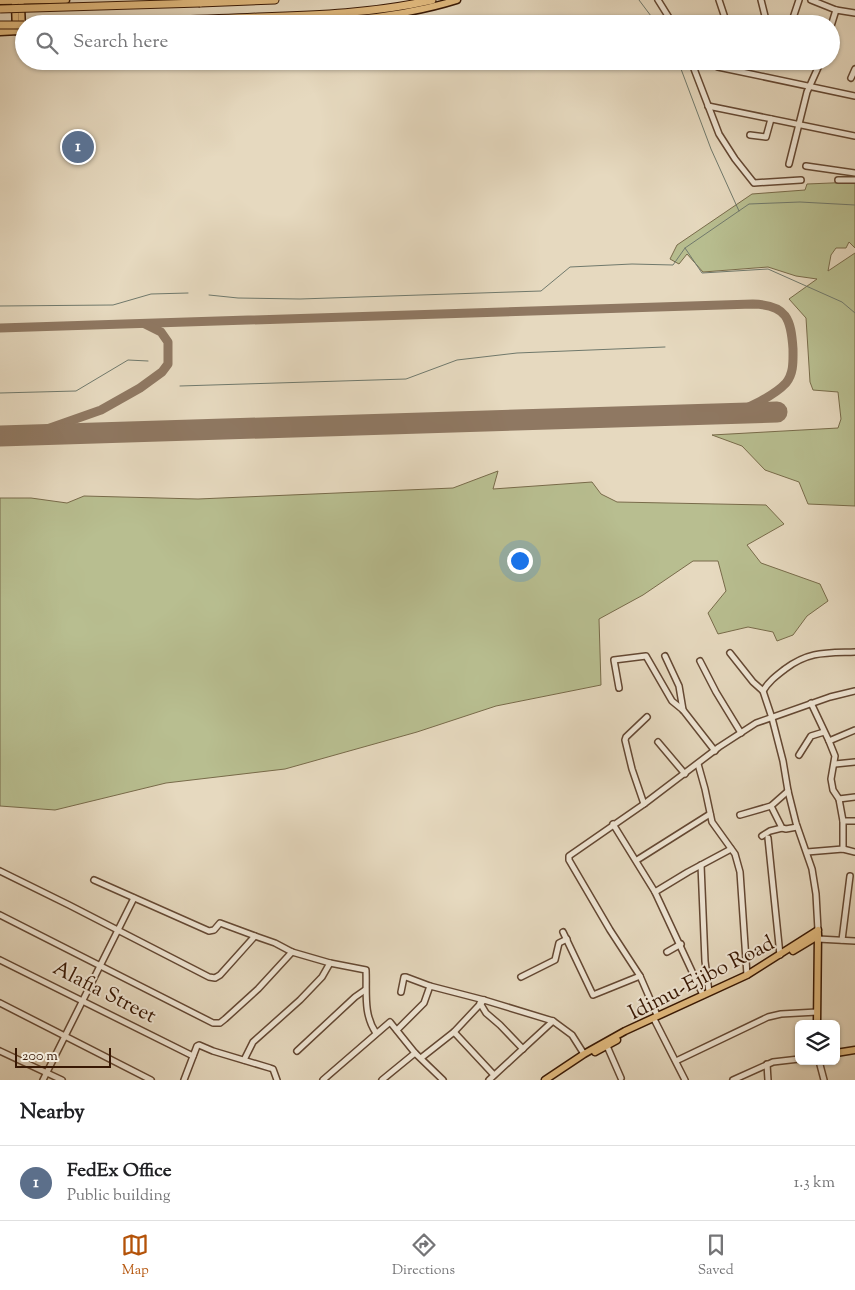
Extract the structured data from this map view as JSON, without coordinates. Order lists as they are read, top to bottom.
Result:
{
  "streets": {
    "main road": ["Idimu-Ejibo Road"],
    "street": ["Alafia Street"]
  },
  "scale_bar": "200 m",
  "page": {
    "search": "Search here",
    "pins": "1",
    "scale": "200 m",
    "heading": "Nearby",
    "list": [
      {
        "mark": "1",
        "name": "FedEx Office",
        "note": "Public building",
        "value": "1.3 km"
      }
    ],
    "nav": ["Map", "Directions", "Saved"]
  }
}
